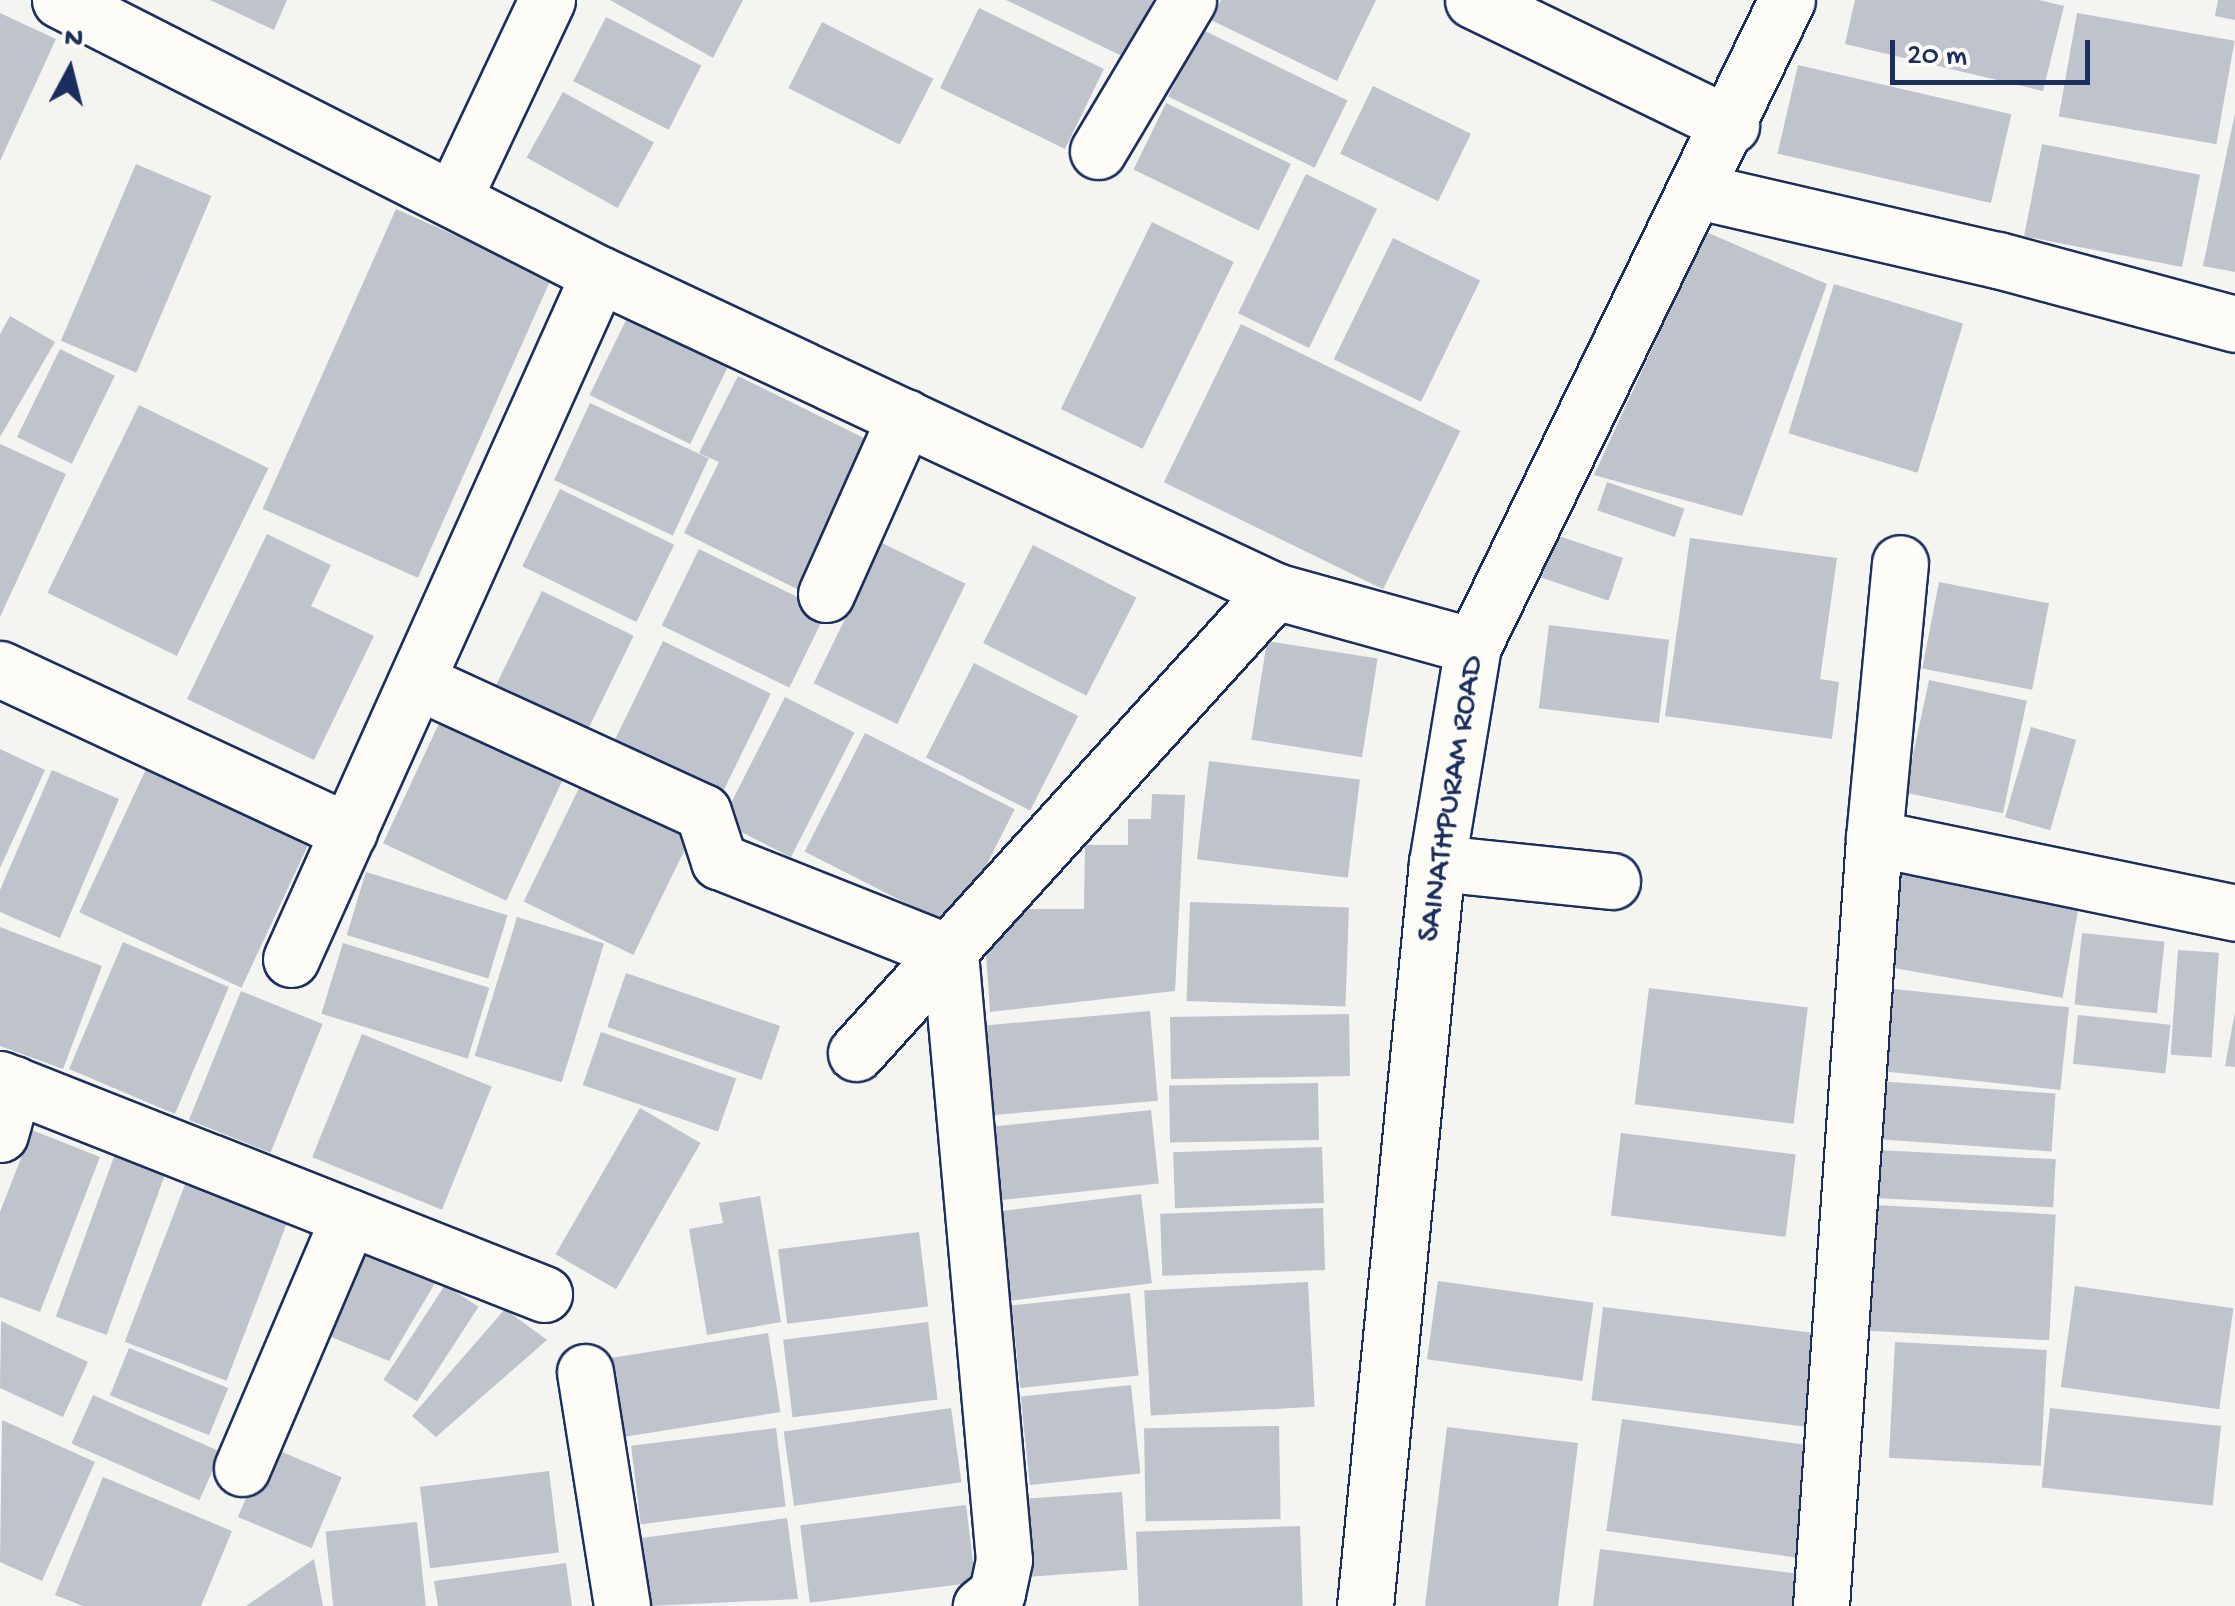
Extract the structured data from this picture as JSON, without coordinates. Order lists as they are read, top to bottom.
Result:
{
  "streets": {
    "street": ["SAINATHPURAM ROAD"]
  },
  "scale_bar": "20 m",
  "north": "top"
}
